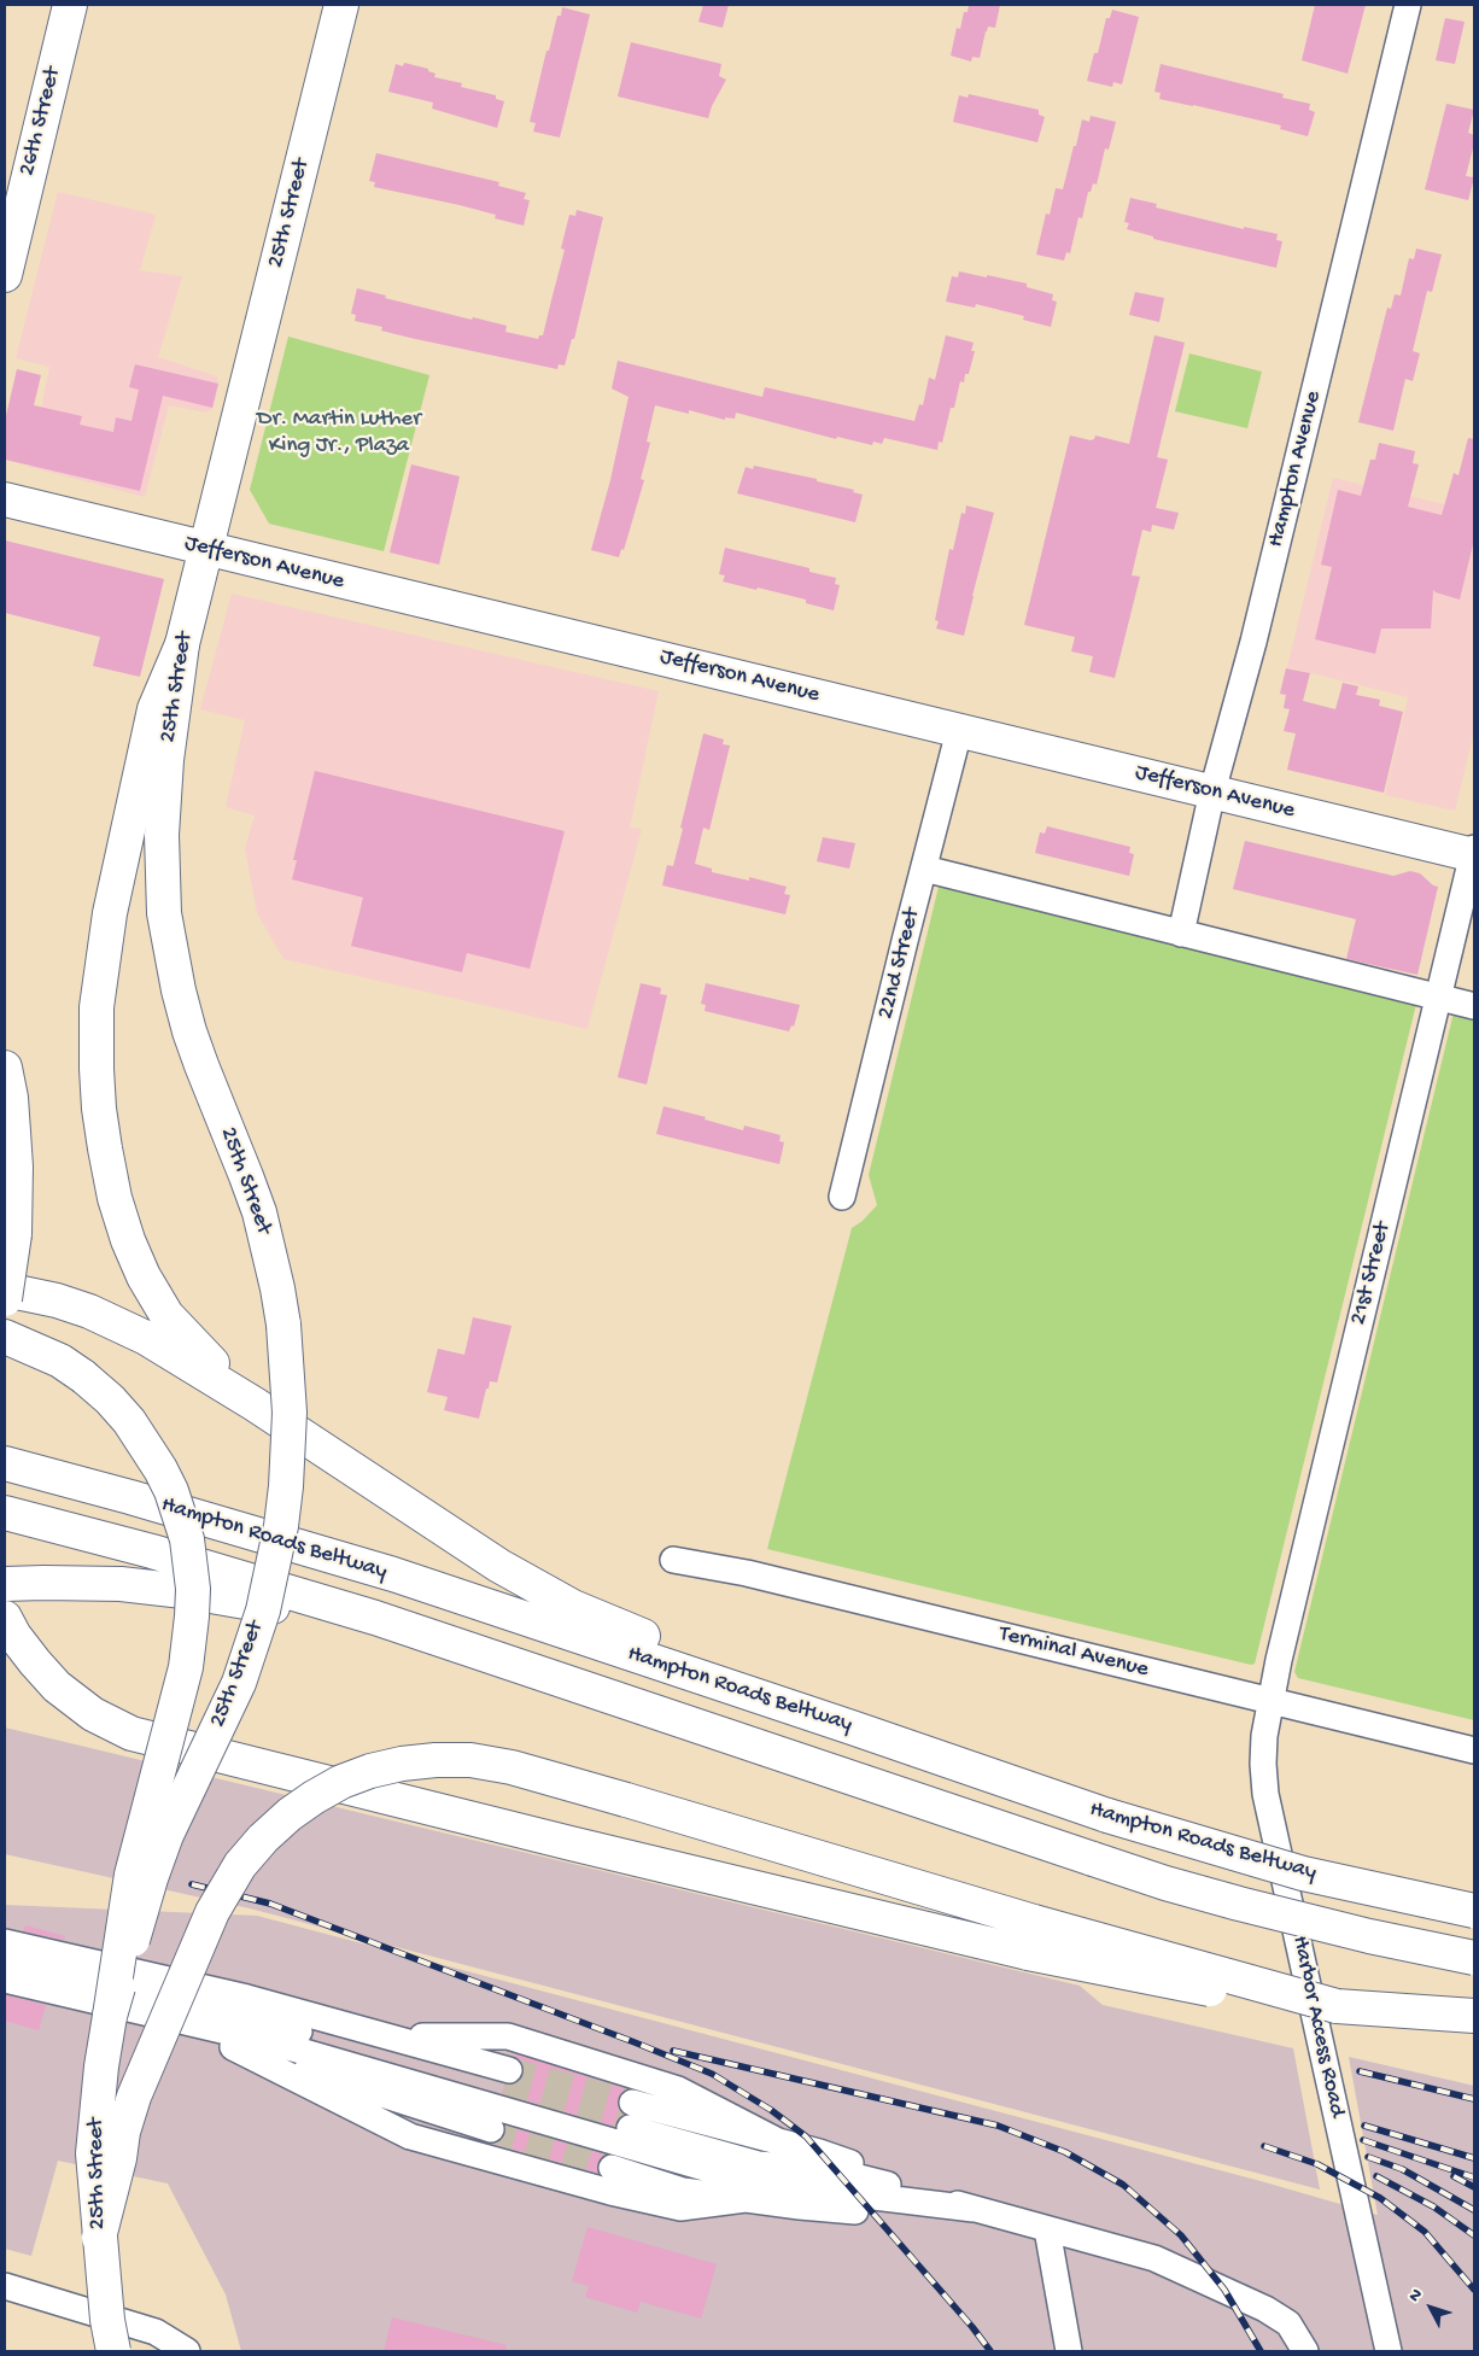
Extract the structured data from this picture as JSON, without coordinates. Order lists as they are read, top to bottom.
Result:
{
  "streets": {
    "main road": [
      "26th Street",
      "25th Street",
      "Jefferson Avenue",
      "Hampton Roads Beltway"
    ],
    "street": [
      "Hampton Avenue",
      "22nd Street",
      "21st Street",
      "Terminal Avenue",
      "Harbor Access Road"
    ]
  },
  "crossings": [
    ["25th Street", "Jefferson Avenue"],
    ["Hampton Avenue", "Jefferson Avenue"],
    ["Jefferson Avenue", "22nd Street"],
    ["Jefferson Avenue", "21st Street"],
    ["21st Street", "Terminal Avenue"],
    ["21st Street", "Harbor Access Road"],
    ["Terminal Avenue", "Harbor Access Road"]
  ],
  "parks": ["Dr. Martin Luther King Jr., Plaza"],
  "north": "top left"
}
